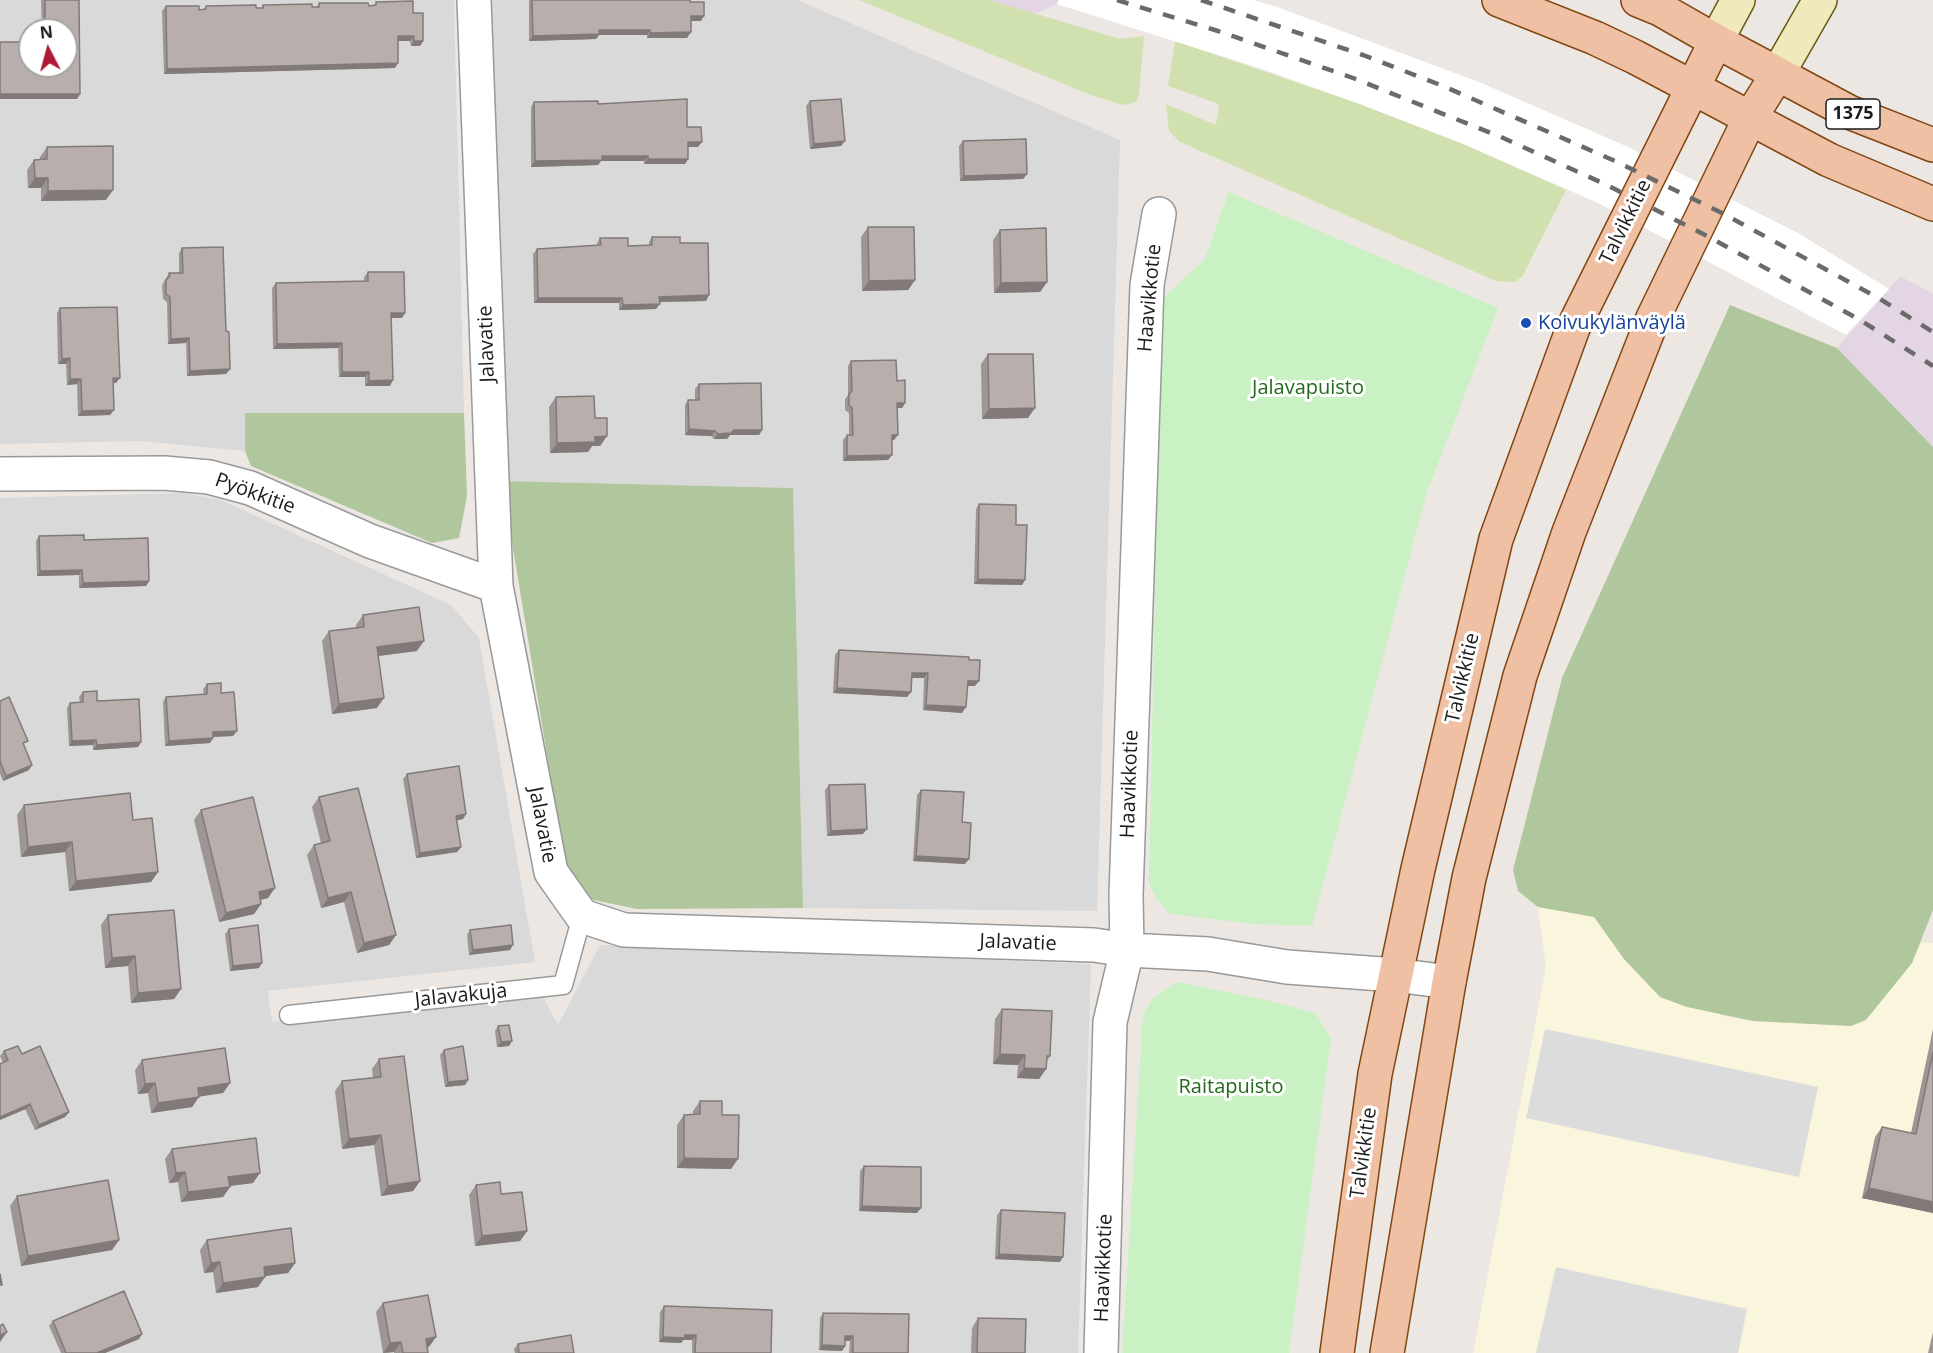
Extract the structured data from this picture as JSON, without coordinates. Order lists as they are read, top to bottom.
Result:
{
  "streets": {
    "main road": ["1375", "Talvikkitie"],
    "street": ["Haavikkotie", "Jalavatie", "Pyökkitie"],
    "lane": ["Jalavakuja"]
  },
  "crossings": [
    ["1375", "Talvikkitie"],
    ["Talvikkitie", "Jalavatie"],
    ["Haavikkotie", "Jalavatie"],
    ["Jalavatie", "Pyökkitie"],
    ["Jalavatie", "Jalavakuja"]
  ],
  "parks": ["Jalavapuisto", "Raitapuisto"],
  "places": ["Koivukylänväylä"],
  "north": "top"
}
